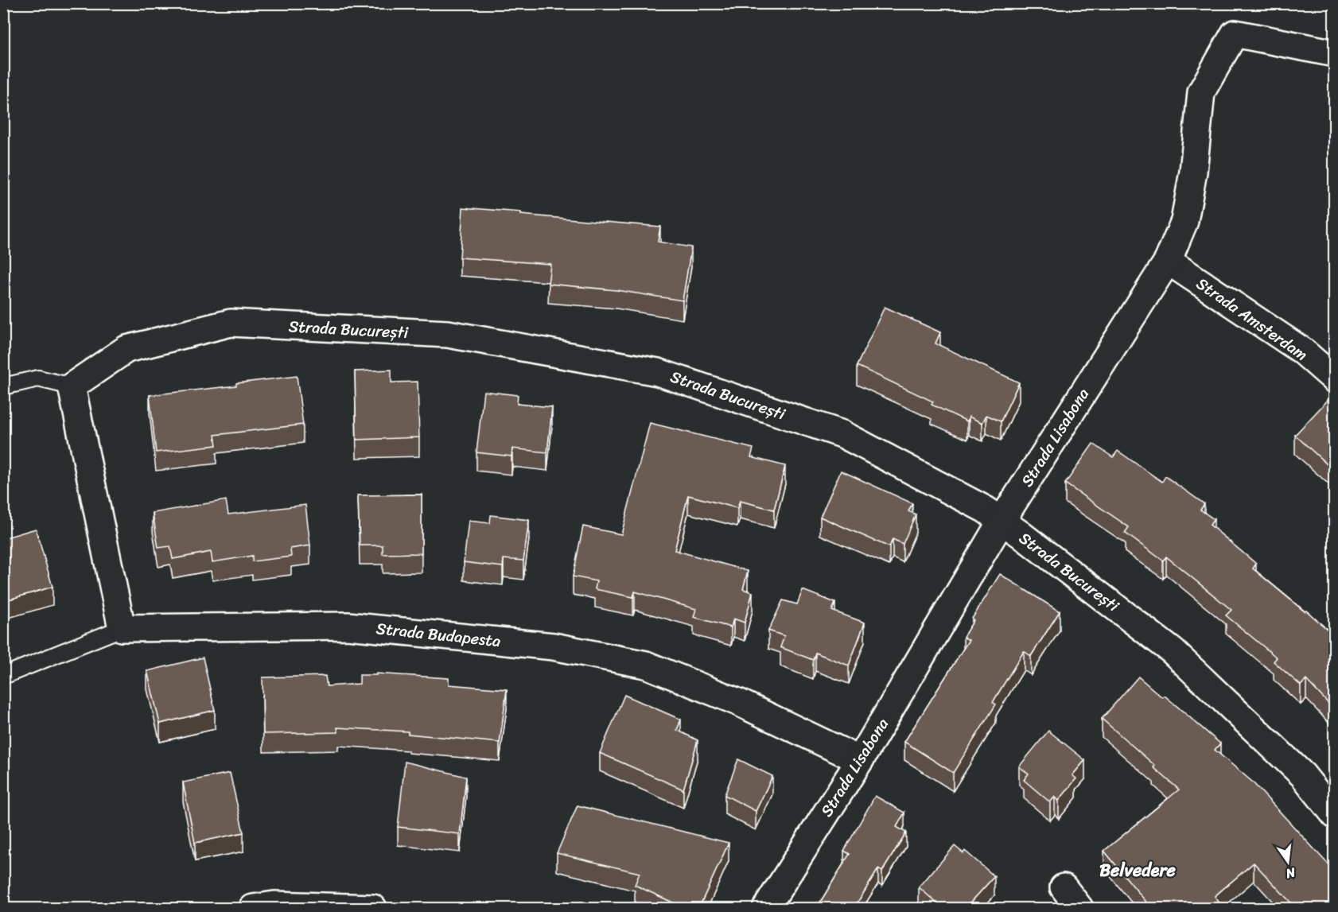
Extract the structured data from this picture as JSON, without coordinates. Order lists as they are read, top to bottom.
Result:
{
  "streets": {
    "street": [
      "Strada Amsterdam",
      "Strada București",
      "Strada Lisabona",
      "Strada Budapesta"
    ]
  },
  "crossings": [
    ["Strada Amsterdam", "Strada Lisabona"],
    ["Strada București", "Strada Lisabona"],
    ["Strada Lisabona", "Strada Budapesta"]
  ],
  "districts": ["Belvedere"],
  "north": "bottom"
}
